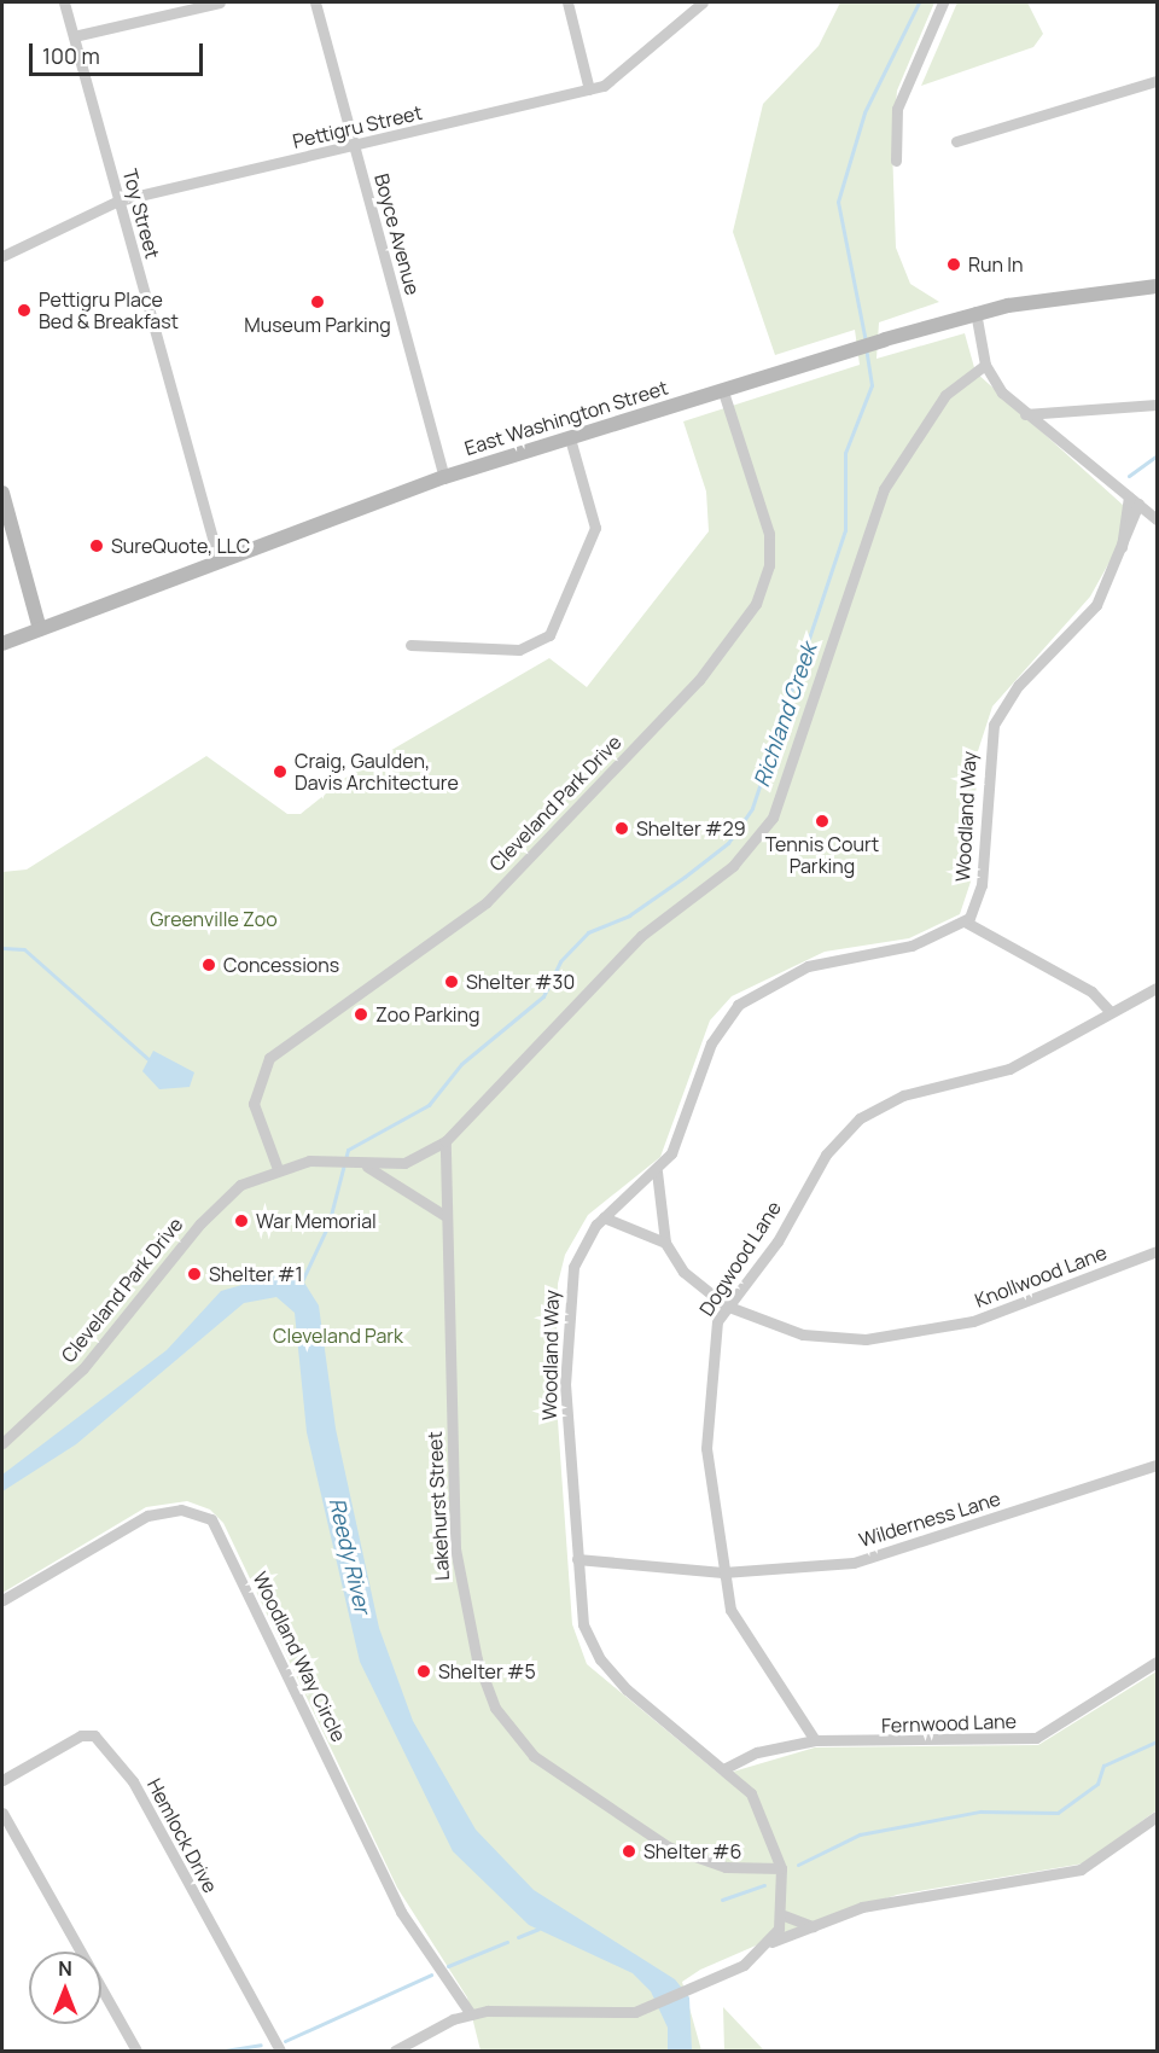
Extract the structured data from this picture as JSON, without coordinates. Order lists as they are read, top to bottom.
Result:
{
  "streets": {
    "street": [
      "Pettigru Street",
      "Toy Street",
      "Boyce Avenue",
      "East Washington Street",
      "Cleveland Park Drive",
      "Woodland Way",
      "Dogwood Lane",
      "Knollwood Lane",
      "Lakehurst Street",
      "Wilderness Lane",
      "Woodland Way Circle",
      "Fernwood Lane",
      "Hemlock Drive"
    ]
  },
  "crossings": [
    ["Pettigru Street", "Toy Street"],
    ["Pettigru Street", "Boyce Avenue"],
    ["Toy Street", "East Washington Street"],
    ["Boyce Avenue", "East Washington Street"],
    ["East Washington Street", "Cleveland Park Drive"],
    ["Woodland Way", "Knollwood Lane"],
    ["Woodland Way", "Lakehurst Street"],
    ["Woodland Way", "Wilderness Lane"],
    ["Woodland Way", "Woodland Way Circle"],
    ["Woodland Way", "Fernwood Lane"],
    ["Dogwood Lane", "Knollwood Lane"],
    ["Dogwood Lane", "Wilderness Lane"],
    ["Dogwood Lane", "Fernwood Lane"]
  ],
  "water": ["Richland Creek", "Reedy River"],
  "parks": ["Greenville Zoo", "Cleveland Park"],
  "places": [
    "Run In",
    "Museum Parking",
    "Pettigru Place Bed & Breakfast",
    "SureQuote, LLC",
    "Craig, Gaulden, Davis Architecture",
    "Tennis Court Parking",
    "Shelter #29",
    "Concessions",
    "Shelter #30",
    "Zoo Parking",
    "War Memorial",
    "Shelter #1",
    "Shelter #5",
    "Shelter #6"
  ],
  "scale_bar": "100 m",
  "north": "top"
}
